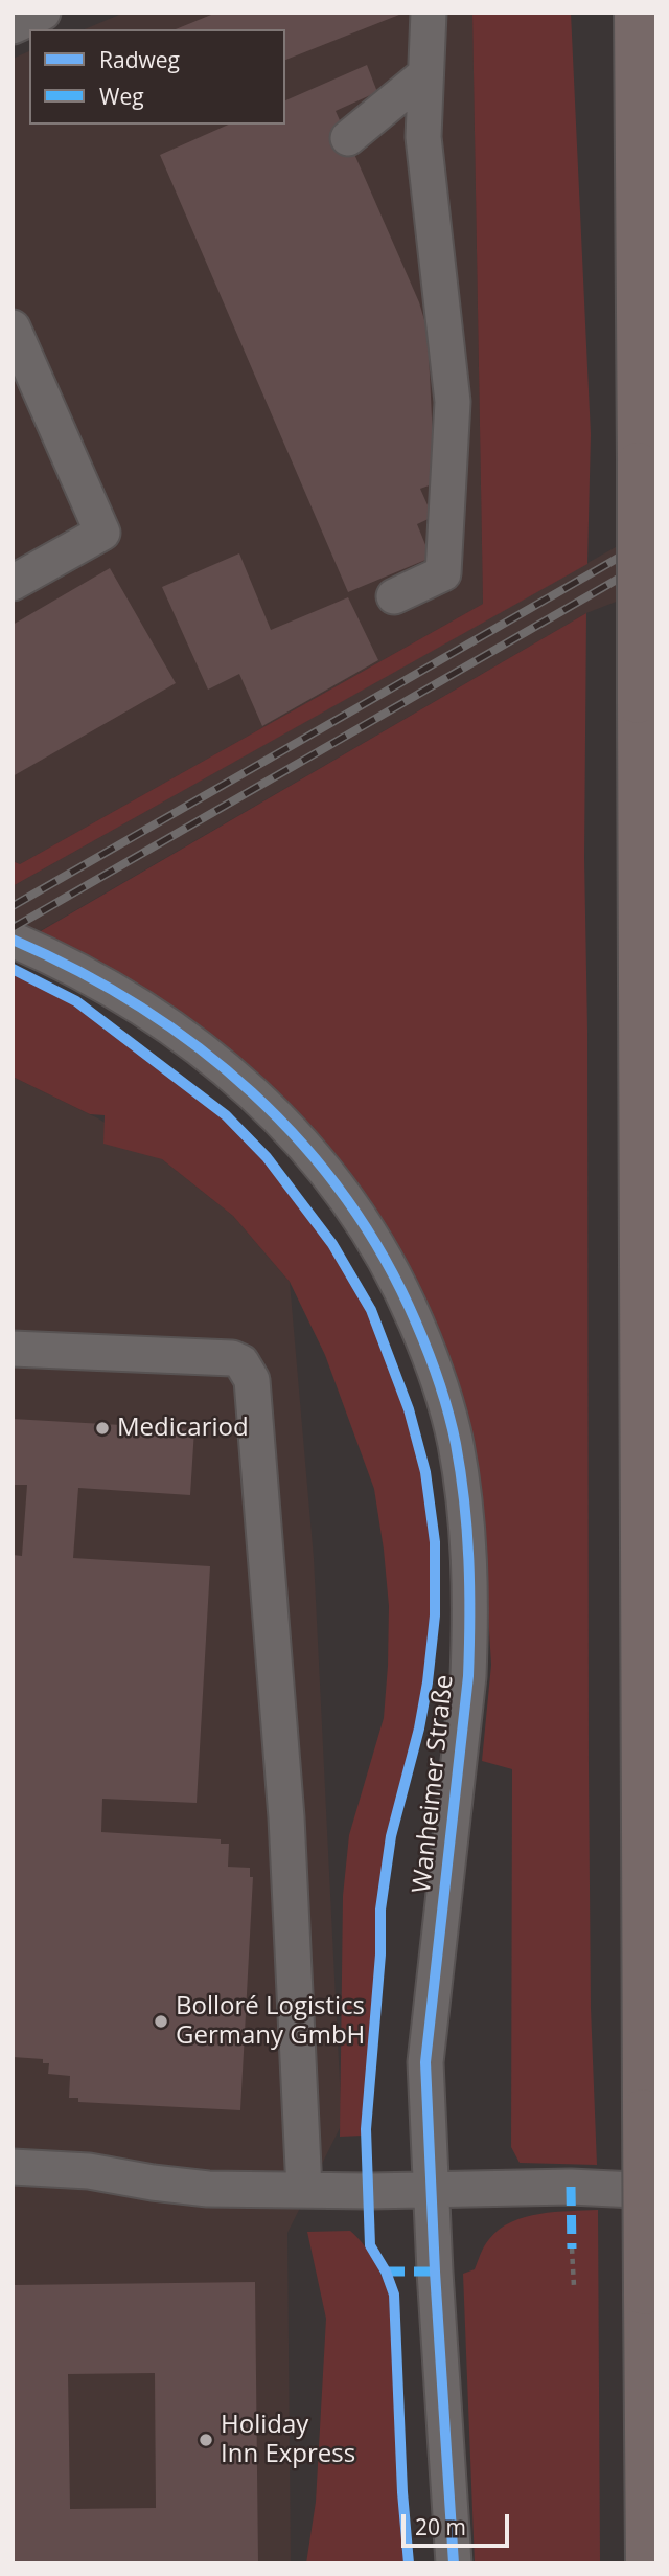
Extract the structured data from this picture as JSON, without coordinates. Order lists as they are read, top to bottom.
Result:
{
  "streets": {
    "street": ["Wanheimer Straße"]
  },
  "places": ["Medicariod", "Bolloré Logistics Germany GmbH", "Holiday Inn Express"],
  "legend": ["Radweg", "Weg"],
  "scale_bar": "20 m"
}
